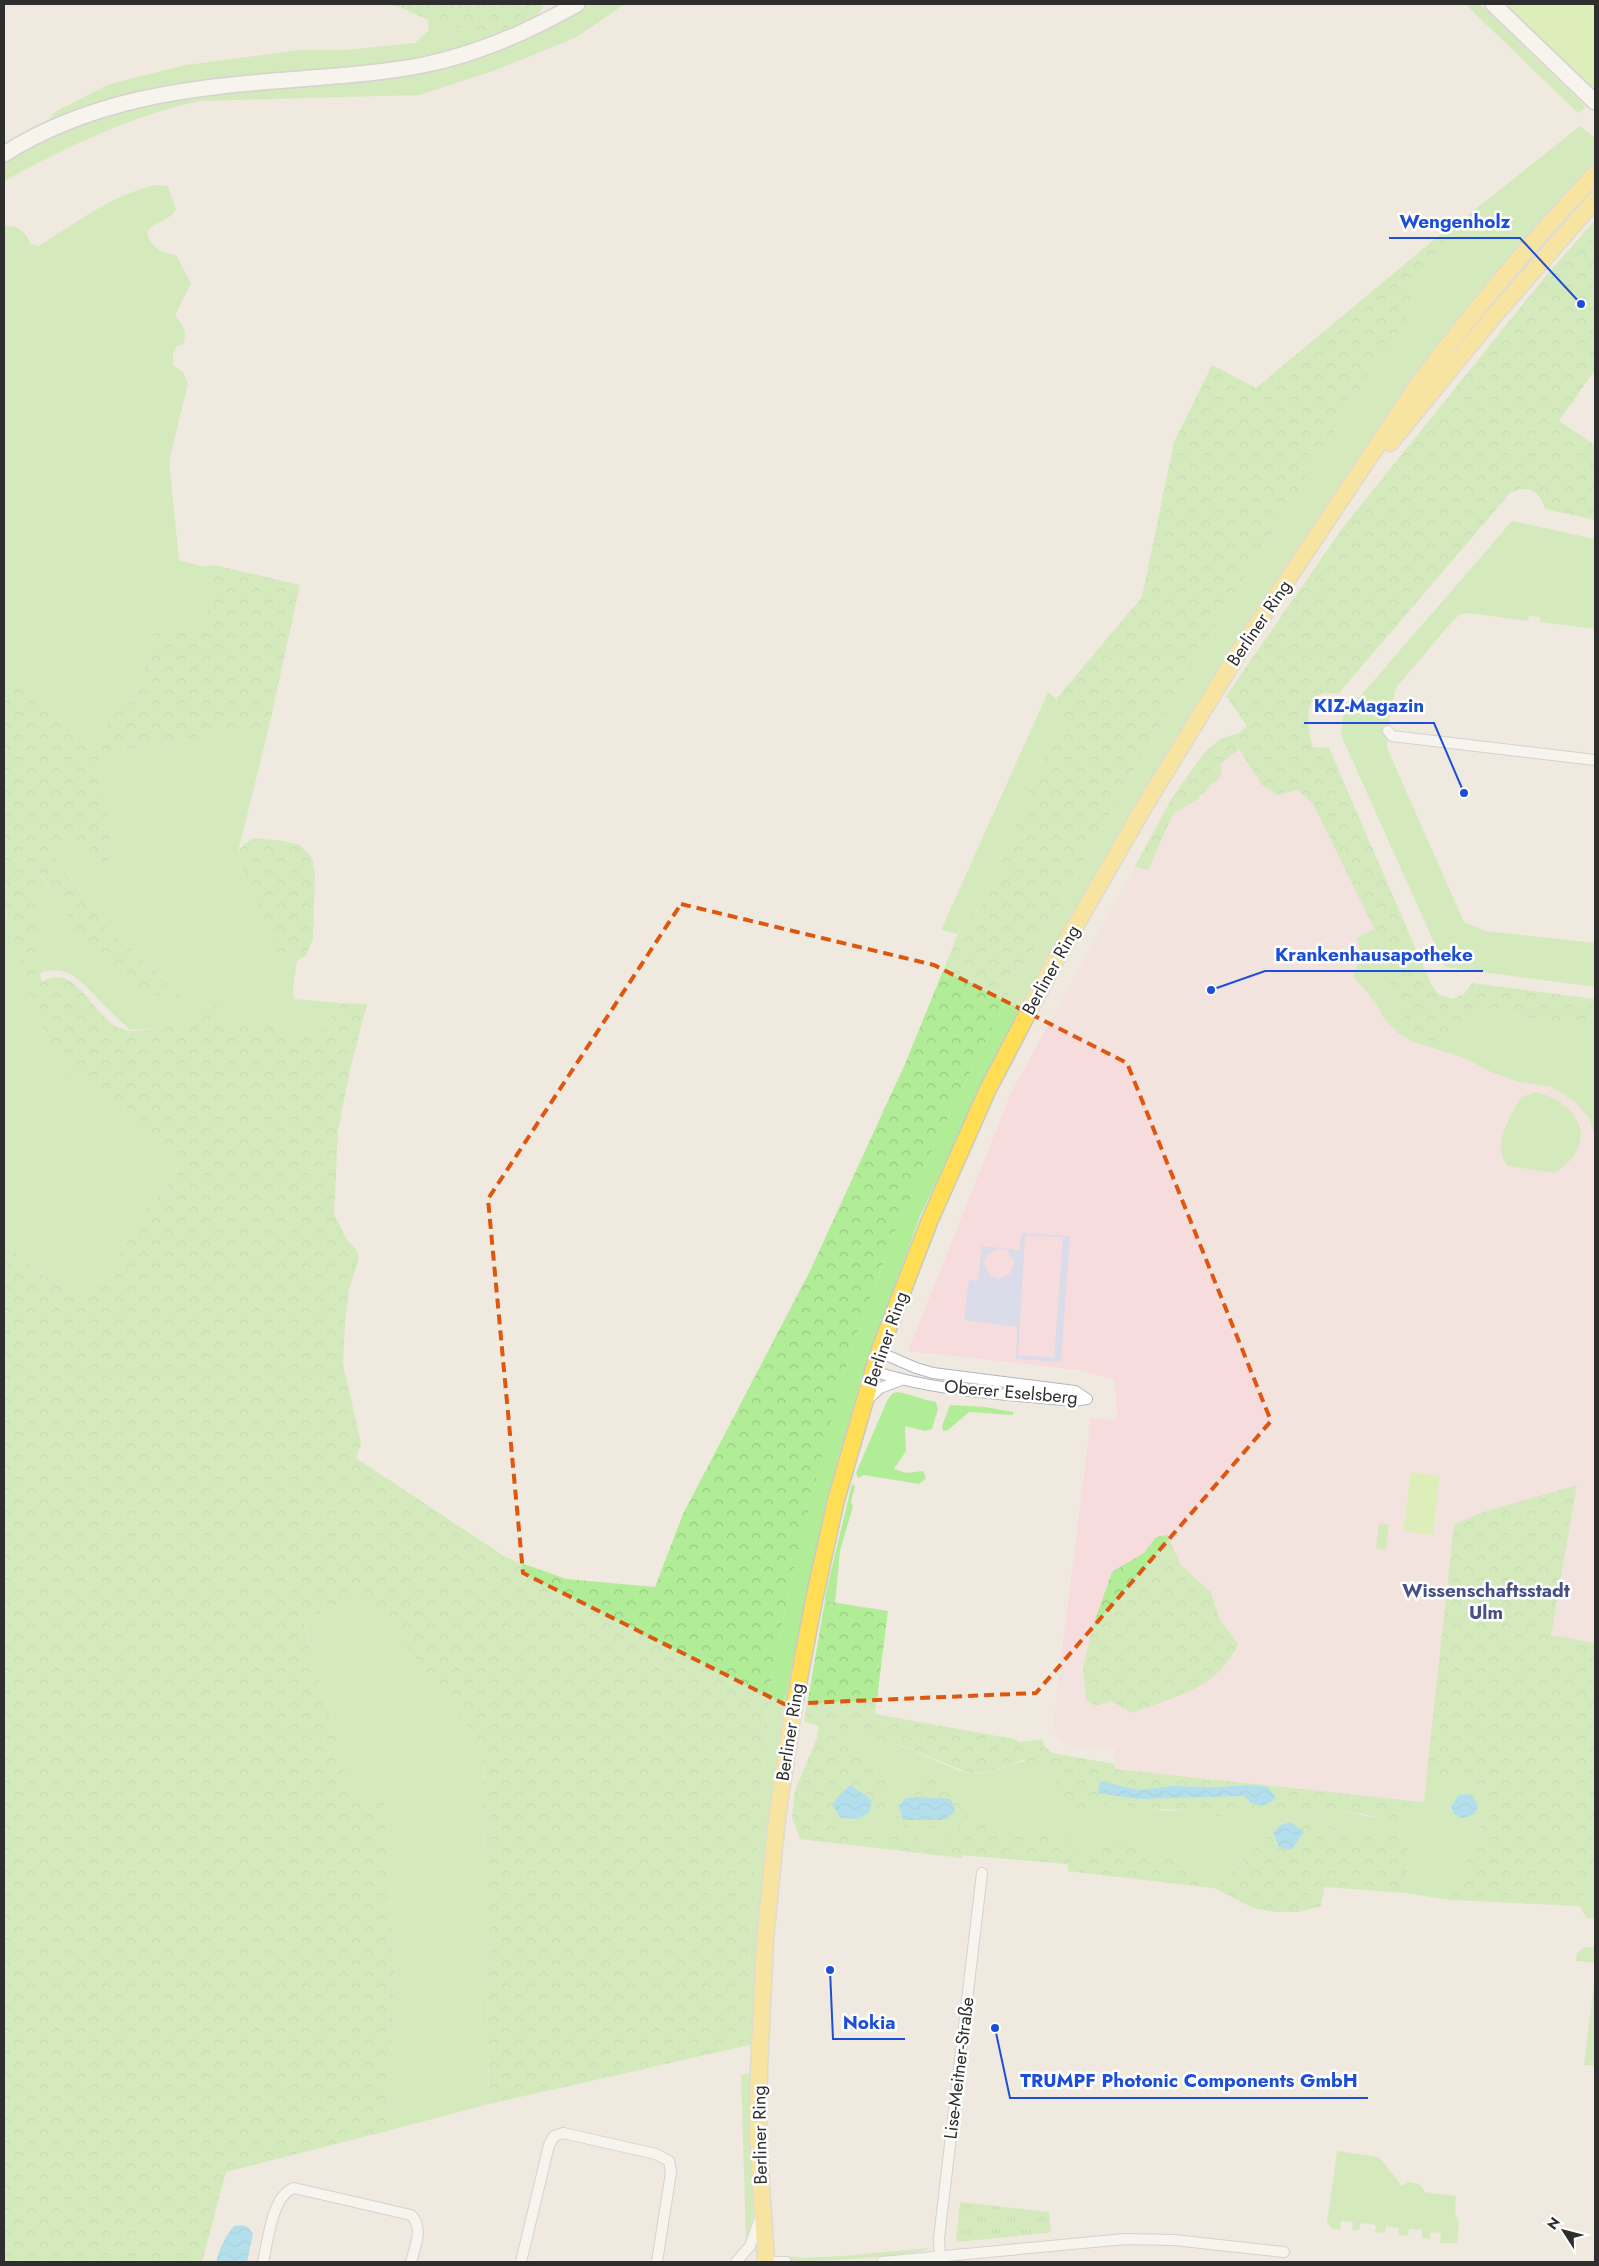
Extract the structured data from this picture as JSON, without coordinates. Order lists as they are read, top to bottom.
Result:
{
  "streets": {
    "main road": ["Berliner Ring"],
    "street": ["Oberer Eselsberg", "Lise-Meitner-Straße"]
  },
  "crossings": [
    ["Berliner Ring", "Oberer Eselsberg"]
  ],
  "districts": ["Wissenschaftsstadt Ulm"],
  "places": [
    "Wengenholz",
    "KIZ-Magazin",
    "Krankenhausapotheke",
    "Nokia",
    "TRUMPF Photonic Components GmbH"
  ],
  "north": "top left"
}
